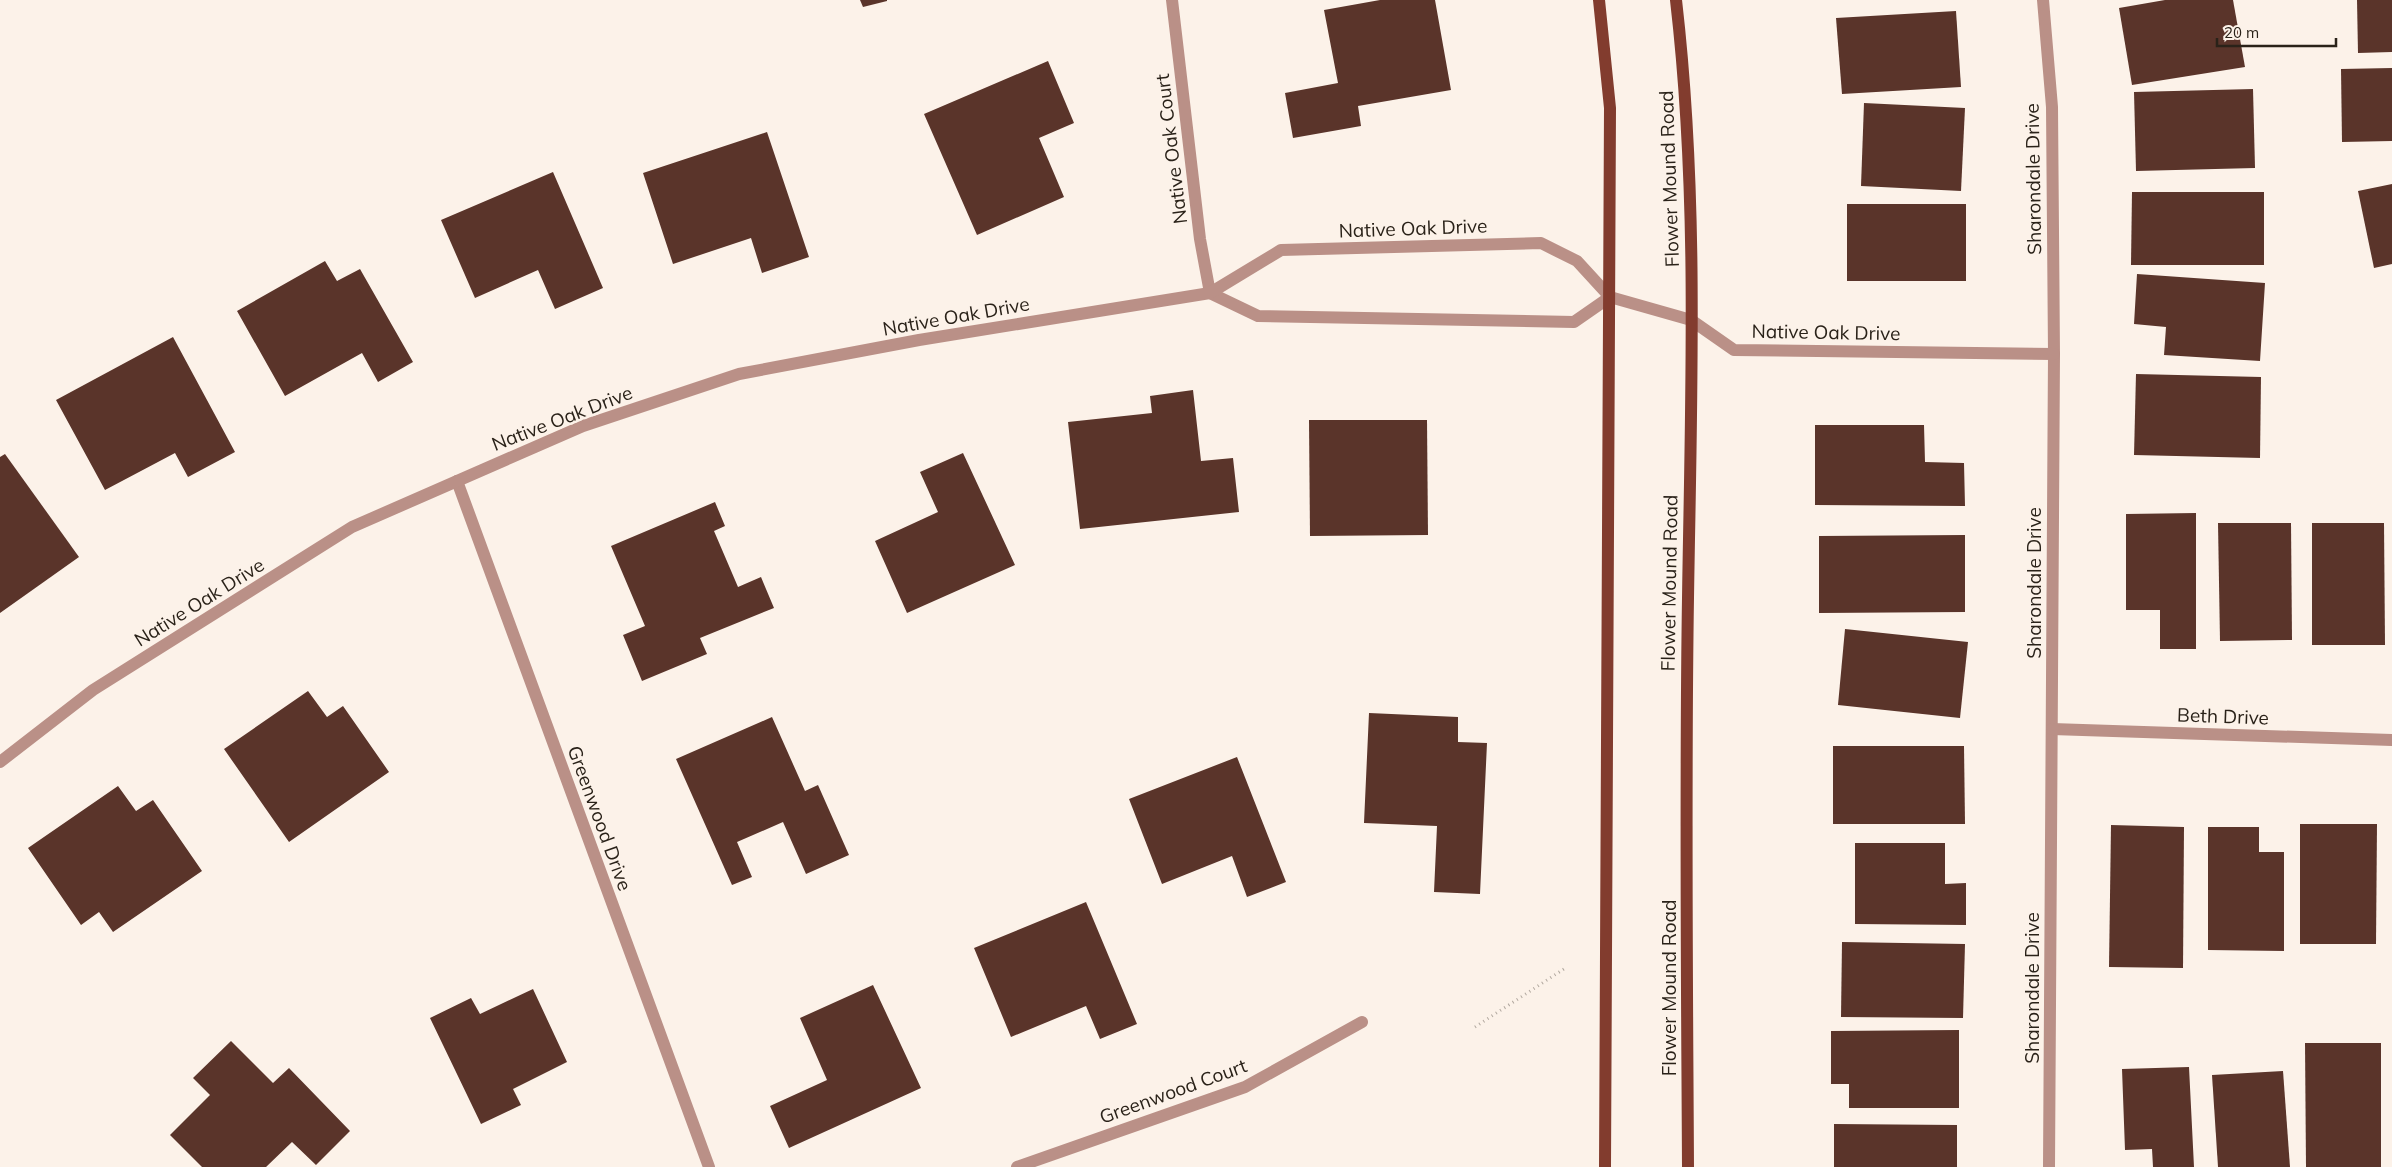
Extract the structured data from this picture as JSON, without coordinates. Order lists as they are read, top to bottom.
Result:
{
  "streets": {
    "main road": ["Flower Mound Road"],
    "street": [
      "Native Oak Court",
      "Sharondale Drive",
      "Native Oak Drive",
      "Beth Drive",
      "Greenwood Drive",
      "Greenwood Court"
    ]
  },
  "crossings": [
    ["Native Oak Court", "Native Oak Drive"],
    ["Flower Mound Road", "Native Oak Drive"],
    ["Sharondale Drive", "Native Oak Drive"],
    ["Sharondale Drive", "Beth Drive"],
    ["Native Oak Drive", "Greenwood Drive"]
  ],
  "scale_bar": "20 m"
}
